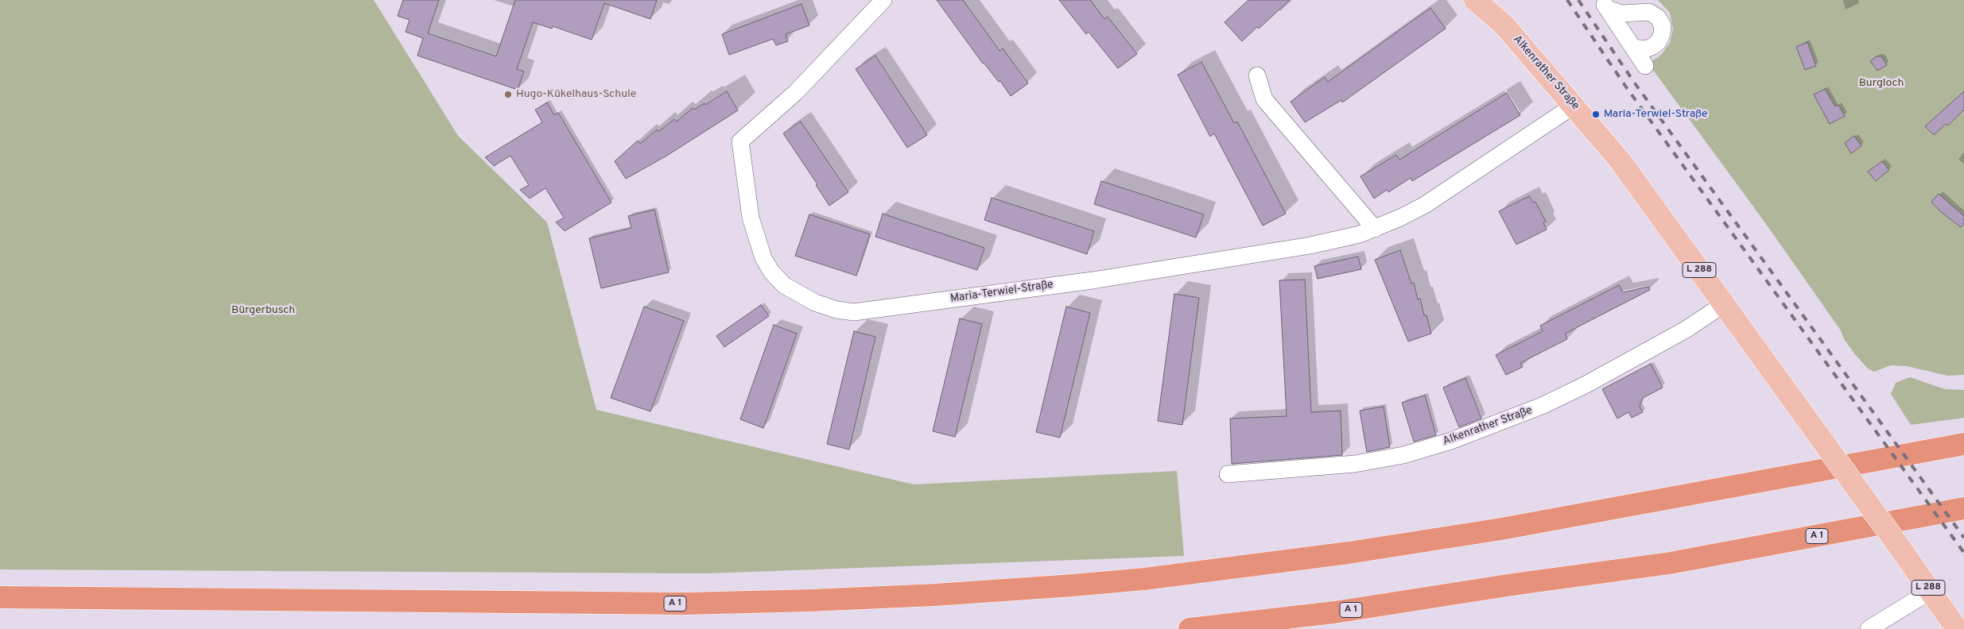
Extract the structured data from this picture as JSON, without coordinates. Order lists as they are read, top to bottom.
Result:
{
  "streets": {
    "highway": ["A 1"],
    "main road": ["Alkenrather Straße", "L 288"],
    "street": ["Maria-Terwiel-Straße"]
  },
  "crossings": [
    ["Alkenrather Straße", "L 288"],
    ["Alkenrather Straße", "Maria-Terwiel-Straße"]
  ],
  "parks": ["Burgloch", "Bürgerbusch"],
  "places": ["Hugo-Kükelhaus-Schule", "Maria-Terwiel-Straße"]
}
